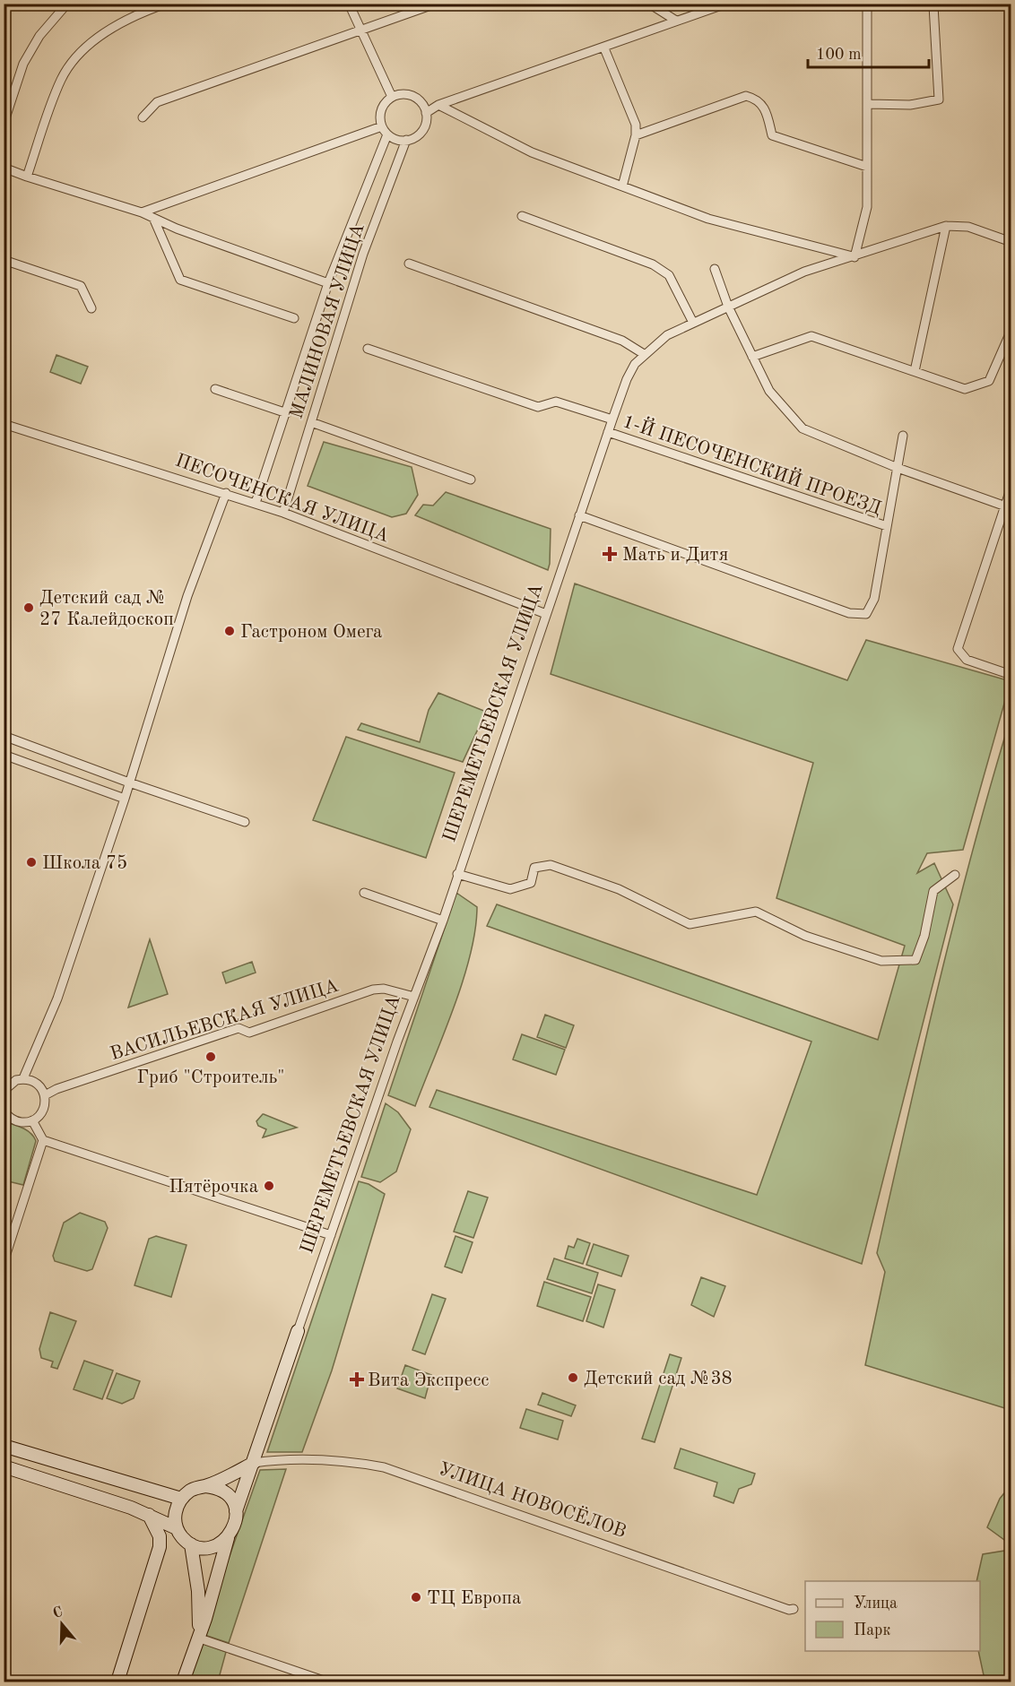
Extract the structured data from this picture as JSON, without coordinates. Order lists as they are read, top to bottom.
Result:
{
  "streets": {
    "street": [
      "МАЛИНОВАЯ УЛИЦА",
      "1-Й ПЕСОЧЕНСКИЙ ПРОЕЗД",
      "ПЕСОЧЕНСКАЯ УЛИЦА",
      "ШЕРЕМЕТЬЕВСКАЯ УЛИЦА",
      "ВАСИЛЬЕВСКАЯ УЛИЦА",
      "УЛИЦА НОВОСЁЛОВ"
    ]
  },
  "crossings": [
    ["МАЛИНОВАЯ УЛИЦА", "ПЕСОЧЕНСКАЯ УЛИЦА"],
    ["1-Й ПЕСОЧЕНСКИЙ ПРОЕЗД", "ШЕРЕМЕТЬЕВСКАЯ УЛИЦА"],
    ["ПЕСОЧЕНСКАЯ УЛИЦА", "ШЕРЕМЕТЬЕВСКАЯ УЛИЦА"],
    ["ШЕРЕМЕТЬЕВСКАЯ УЛИЦА", "ВАСИЛЬЕВСКАЯ УЛИЦА"],
    ["ШЕРЕМЕТЬЕВСКАЯ УЛИЦА", "УЛИЦА НОВОСЁЛОВ"]
  ],
  "places": {
    "health": ["Мать и Дитя", "Вита Экспресс"],
    "other": [
      "Детский сад № 27 Калейдоскоп",
      "Гастроном Омега",
      "Школа 75",
      "Гриб \"Строитель\"",
      "Пятёрочка",
      "Детский сад №38",
      "ТЦ Европа"
    ]
  },
  "legend": ["Улица", "Парк"],
  "scale_bar": "100 m",
  "north": "top"
}
